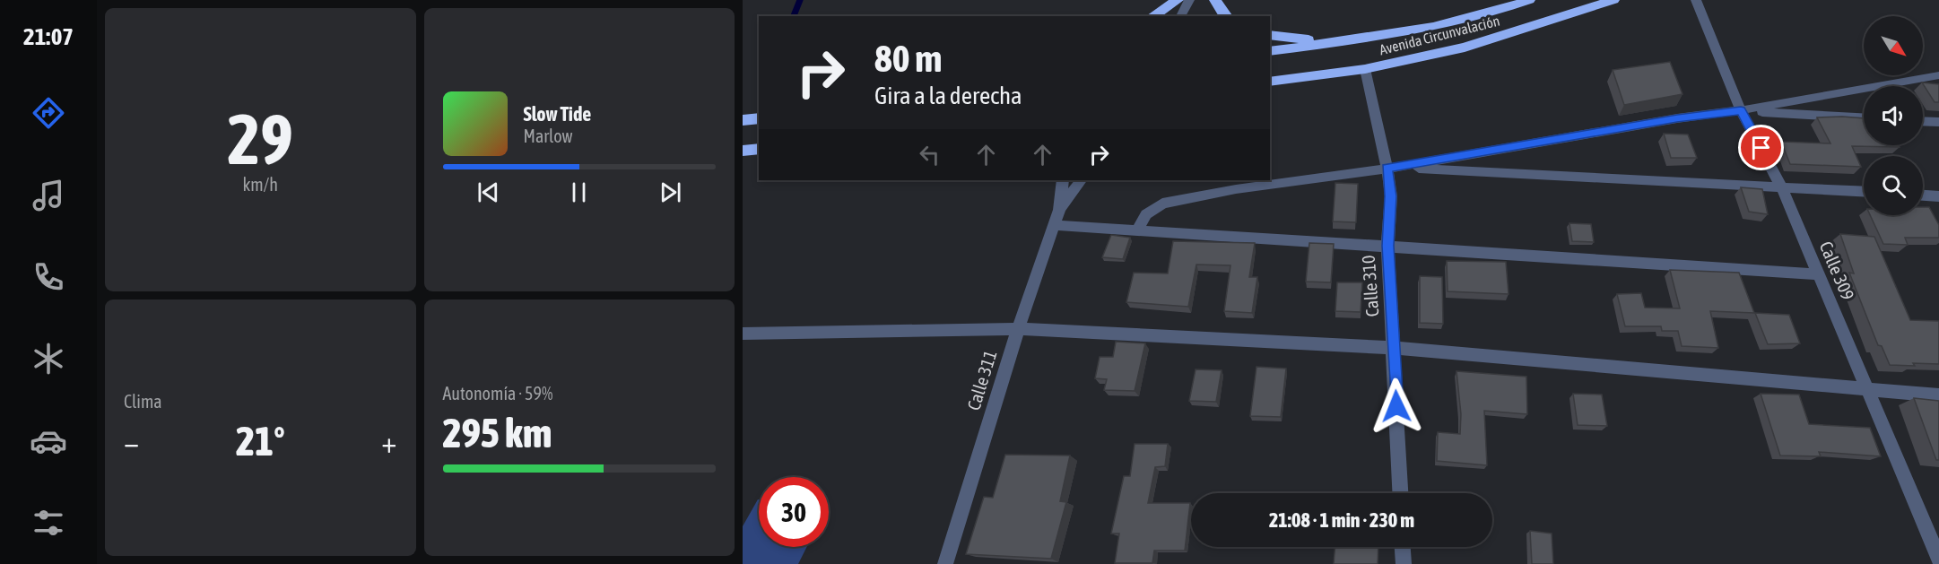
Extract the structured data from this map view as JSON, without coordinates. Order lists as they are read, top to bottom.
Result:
{
  "streets": {
    "highway": ["Avenida Circunvalación"],
    "street": ["Calle 309", "Calle 310", "Calle 311"]
  },
  "crossings": [
    ["Avenida Circunvalación", "Calle 310"]
  ],
  "north": "bottom right",
  "page": {
    "tabs": "21:07",
    "tile": [
      ["29", "km/h"],
      "Clima",
      ["Autonomía · 59%", "295 km"]
    ],
    "turn": ["80 m", "Gira a la derecha"],
    "song": ["Slow Tide", "Marlow"],
    "heat": ["−", "21°", "+"],
    "limit": "30",
    "trip": "21:08 · 1 min · 230 m"
  }
}
